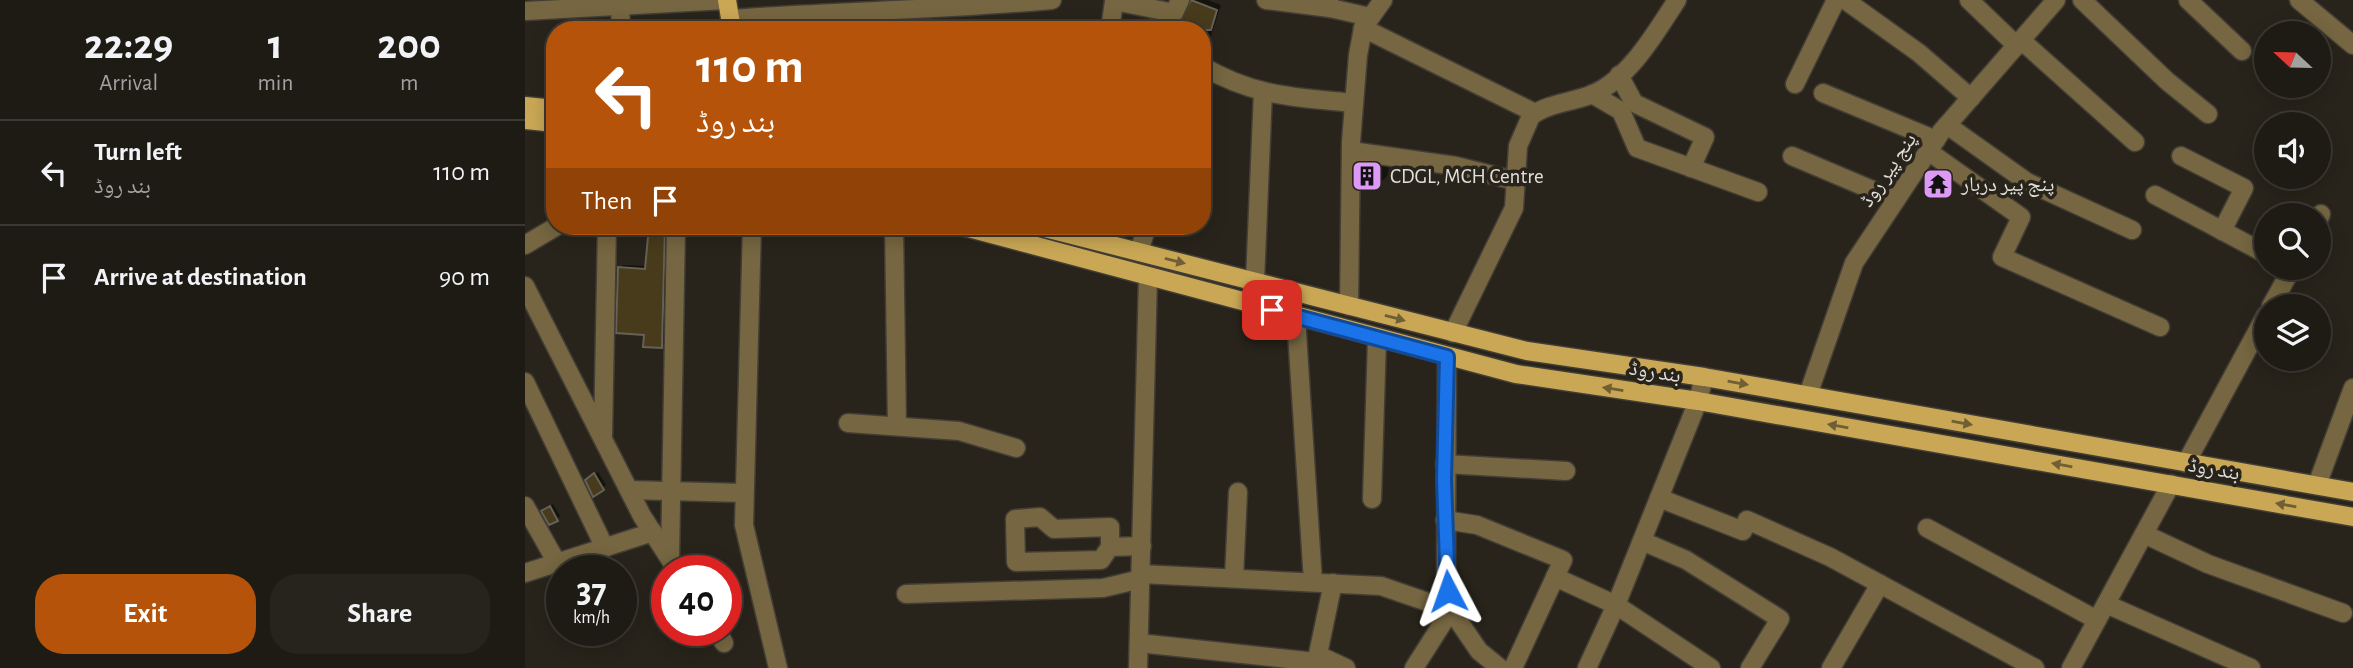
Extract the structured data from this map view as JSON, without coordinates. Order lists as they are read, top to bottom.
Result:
{
  "streets": {
    "main road": ["بند روڈ"],
    "street": ["پنج پیر روڈ"]
  },
  "crossings": [
    ["پنج پیر روڈ", "بند روڈ"]
  ],
  "places": {
    "building": ["CDGL, MCH Centre"],
    "temple": ["پنج پیر دربار"]
  },
  "north": "left",
  "page": {
    "eta": [
      "22:29",
      "Arrival",
      "1",
      "min",
      "200",
      "m"
    ],
    "turn": ["110 m", "بند روڈ"],
    "list": [
      {
        "name": "Turn left",
        "note": "بند روڈ",
        "value": "110 m"
      },
      {
        "name": "Arrive at destination",
        "value": "90 m"
      }
    ],
    "then": "Then",
    "speed": "37 km/h",
    "limit": "40",
    "buttons": ["Exit", "Share"]
  }
}
